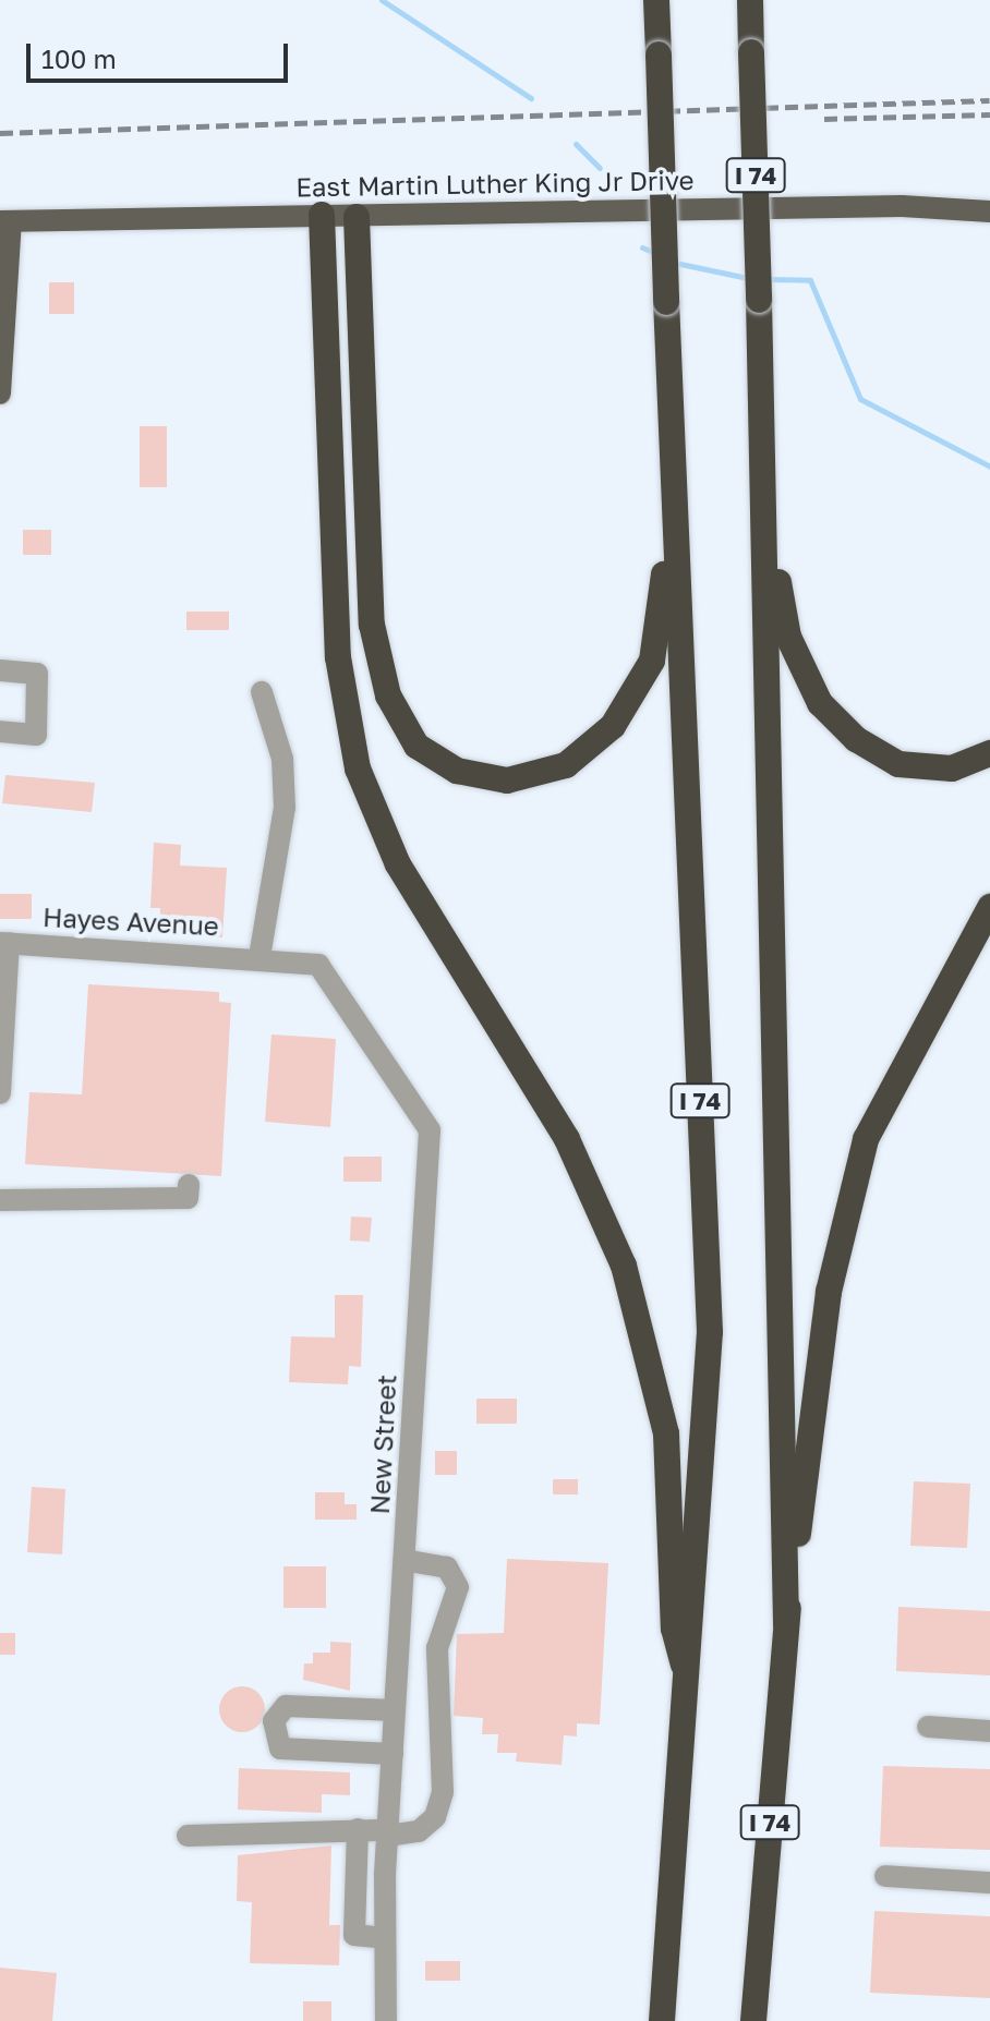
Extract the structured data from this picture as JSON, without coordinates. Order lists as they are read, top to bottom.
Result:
{
  "streets": {
    "highway": ["I 74"],
    "main road": ["East Martin Luther King Jr Drive"],
    "street": ["Hayes Avenue", "New Street"]
  },
  "crossings": [
    ["Hayes Avenue", "New Street"]
  ],
  "scale_bar": "100 m"
}
